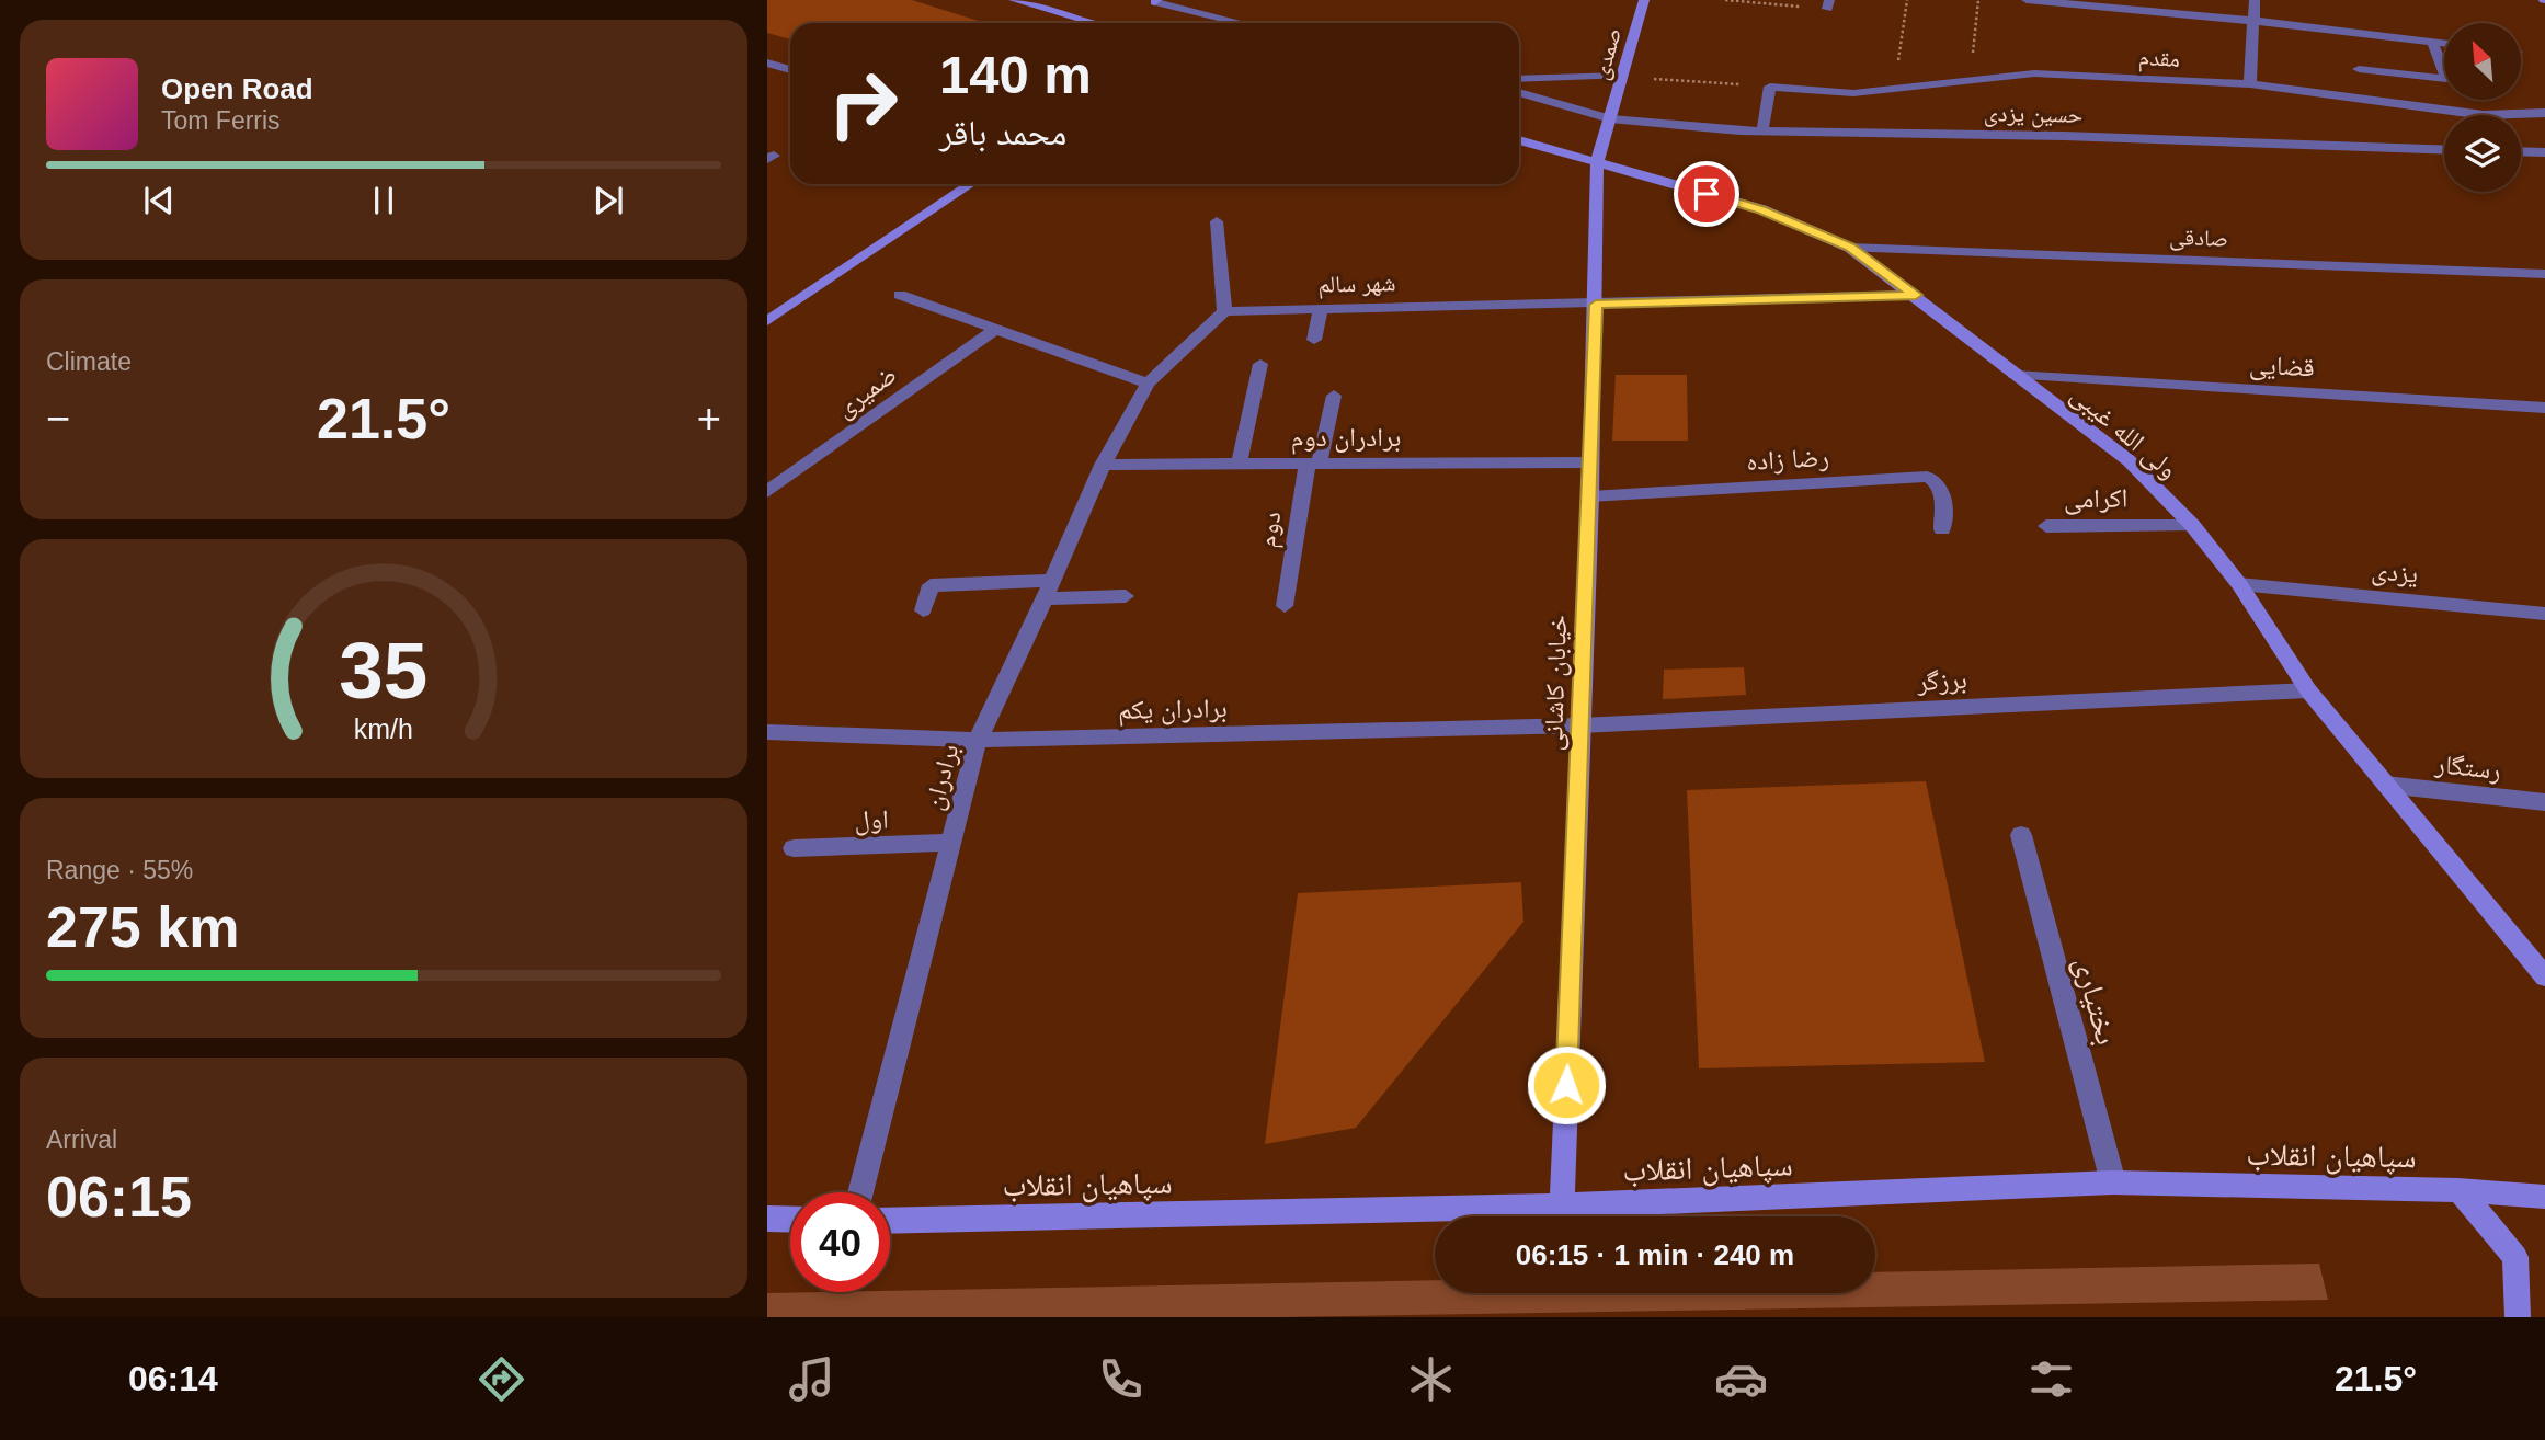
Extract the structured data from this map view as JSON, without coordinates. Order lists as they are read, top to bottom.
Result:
{
  "streets": {
    "street": [
      "صمدی",
      "مقدم",
      "حسین یزدی",
      "صادقی",
      "شهر سالم",
      "قضایی",
      "ضمیری",
      "ولی الله غیبی",
      "برادران دوم",
      "رضا زاده",
      "اکرامی",
      "دوم",
      "یزدی",
      "برزگر",
      "خیابان کاشانی",
      "برادران یکم",
      "رستگار",
      "برادران",
      "اول",
      "بختیاری",
      "سپاهیان انقلاب"
    ]
  },
  "crossings": [
    ["صمدی", "حسین یزدی"],
    ["صمدی", "ولی الله غیبی"],
    ["صمدی", "خیابان کاشانی"],
    ["صادقی", "ولی الله غیبی"],
    ["شهر سالم", "ولی الله غیبی"],
    ["شهر سالم", "خیابان کاشانی"],
    ["قضایی", "ولی الله غیبی"],
    ["ولی الله غیبی", "اکرامی"],
    ["ولی الله غیبی", "یزدی"],
    ["ولی الله غیبی", "برزگر"],
    ["ولی الله غیبی", "خیابان کاشانی"],
    ["ولی الله غیبی", "رستگار"],
    ["برادران دوم", "دوم"],
    ["برادران دوم", "خیابان کاشانی"],
    ["برادران دوم", "برادران"],
    ["رضا زاده", "خیابان کاشانی"],
    ["برزگر", "خیابان کاشانی"],
    ["برزگر", "برادران یکم"],
    ["خیابان کاشانی", "برادران یکم"],
    ["خیابان کاشانی", "سپاهیان انقلاب"],
    ["برادران یکم", "برادران"],
    ["برادران", "اول"],
    ["بختیاری", "سپاهیان انقلاب"]
  ],
  "north": "top left",
  "page": {
    "turn": ["140 m", "محمد باقر"],
    "song": ["Open Road", "Tom Ferris"],
    "tile": [
      "Climate",
      ["Range · 55%", "275 km"],
      ["Arrival", "06:15"]
    ],
    "heat": ["−", "21.5°", "+"],
    "limit": "40",
    "trip": "06:15 · 1 min · 240 m",
    "tabs": ["06:14", "21.5°"],
    "gauge": ["35", "km/h"]
  }
}
